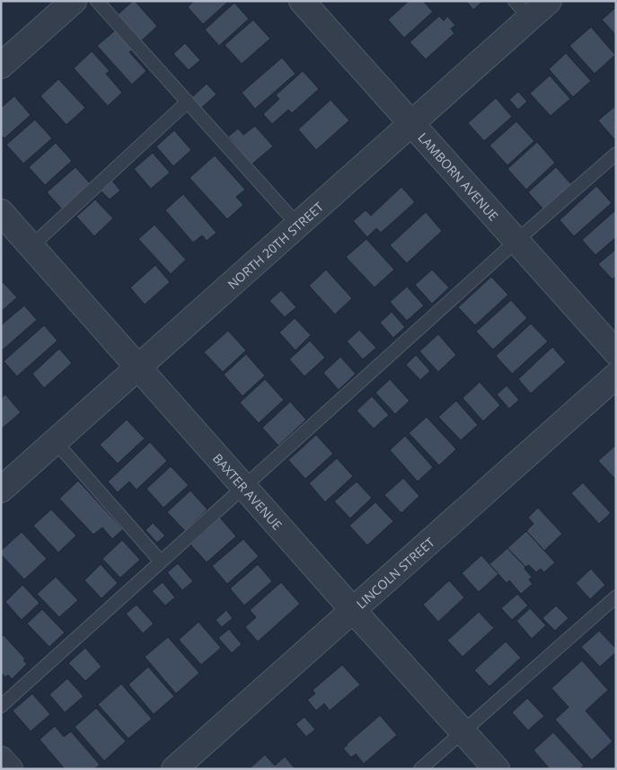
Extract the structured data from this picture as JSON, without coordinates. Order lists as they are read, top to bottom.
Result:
{
  "streets": {
    "street": [
      "LAMBORN AVENUE",
      "NORTH 20TH STREET",
      "BAXTER AVENUE",
      "LINCOLN STREET"
    ]
  },
  "crossings": [
    ["LAMBORN AVENUE", "NORTH 20TH STREET"],
    ["NORTH 20TH STREET", "BAXTER AVENUE"],
    ["BAXTER AVENUE", "LINCOLN STREET"]
  ]
}
